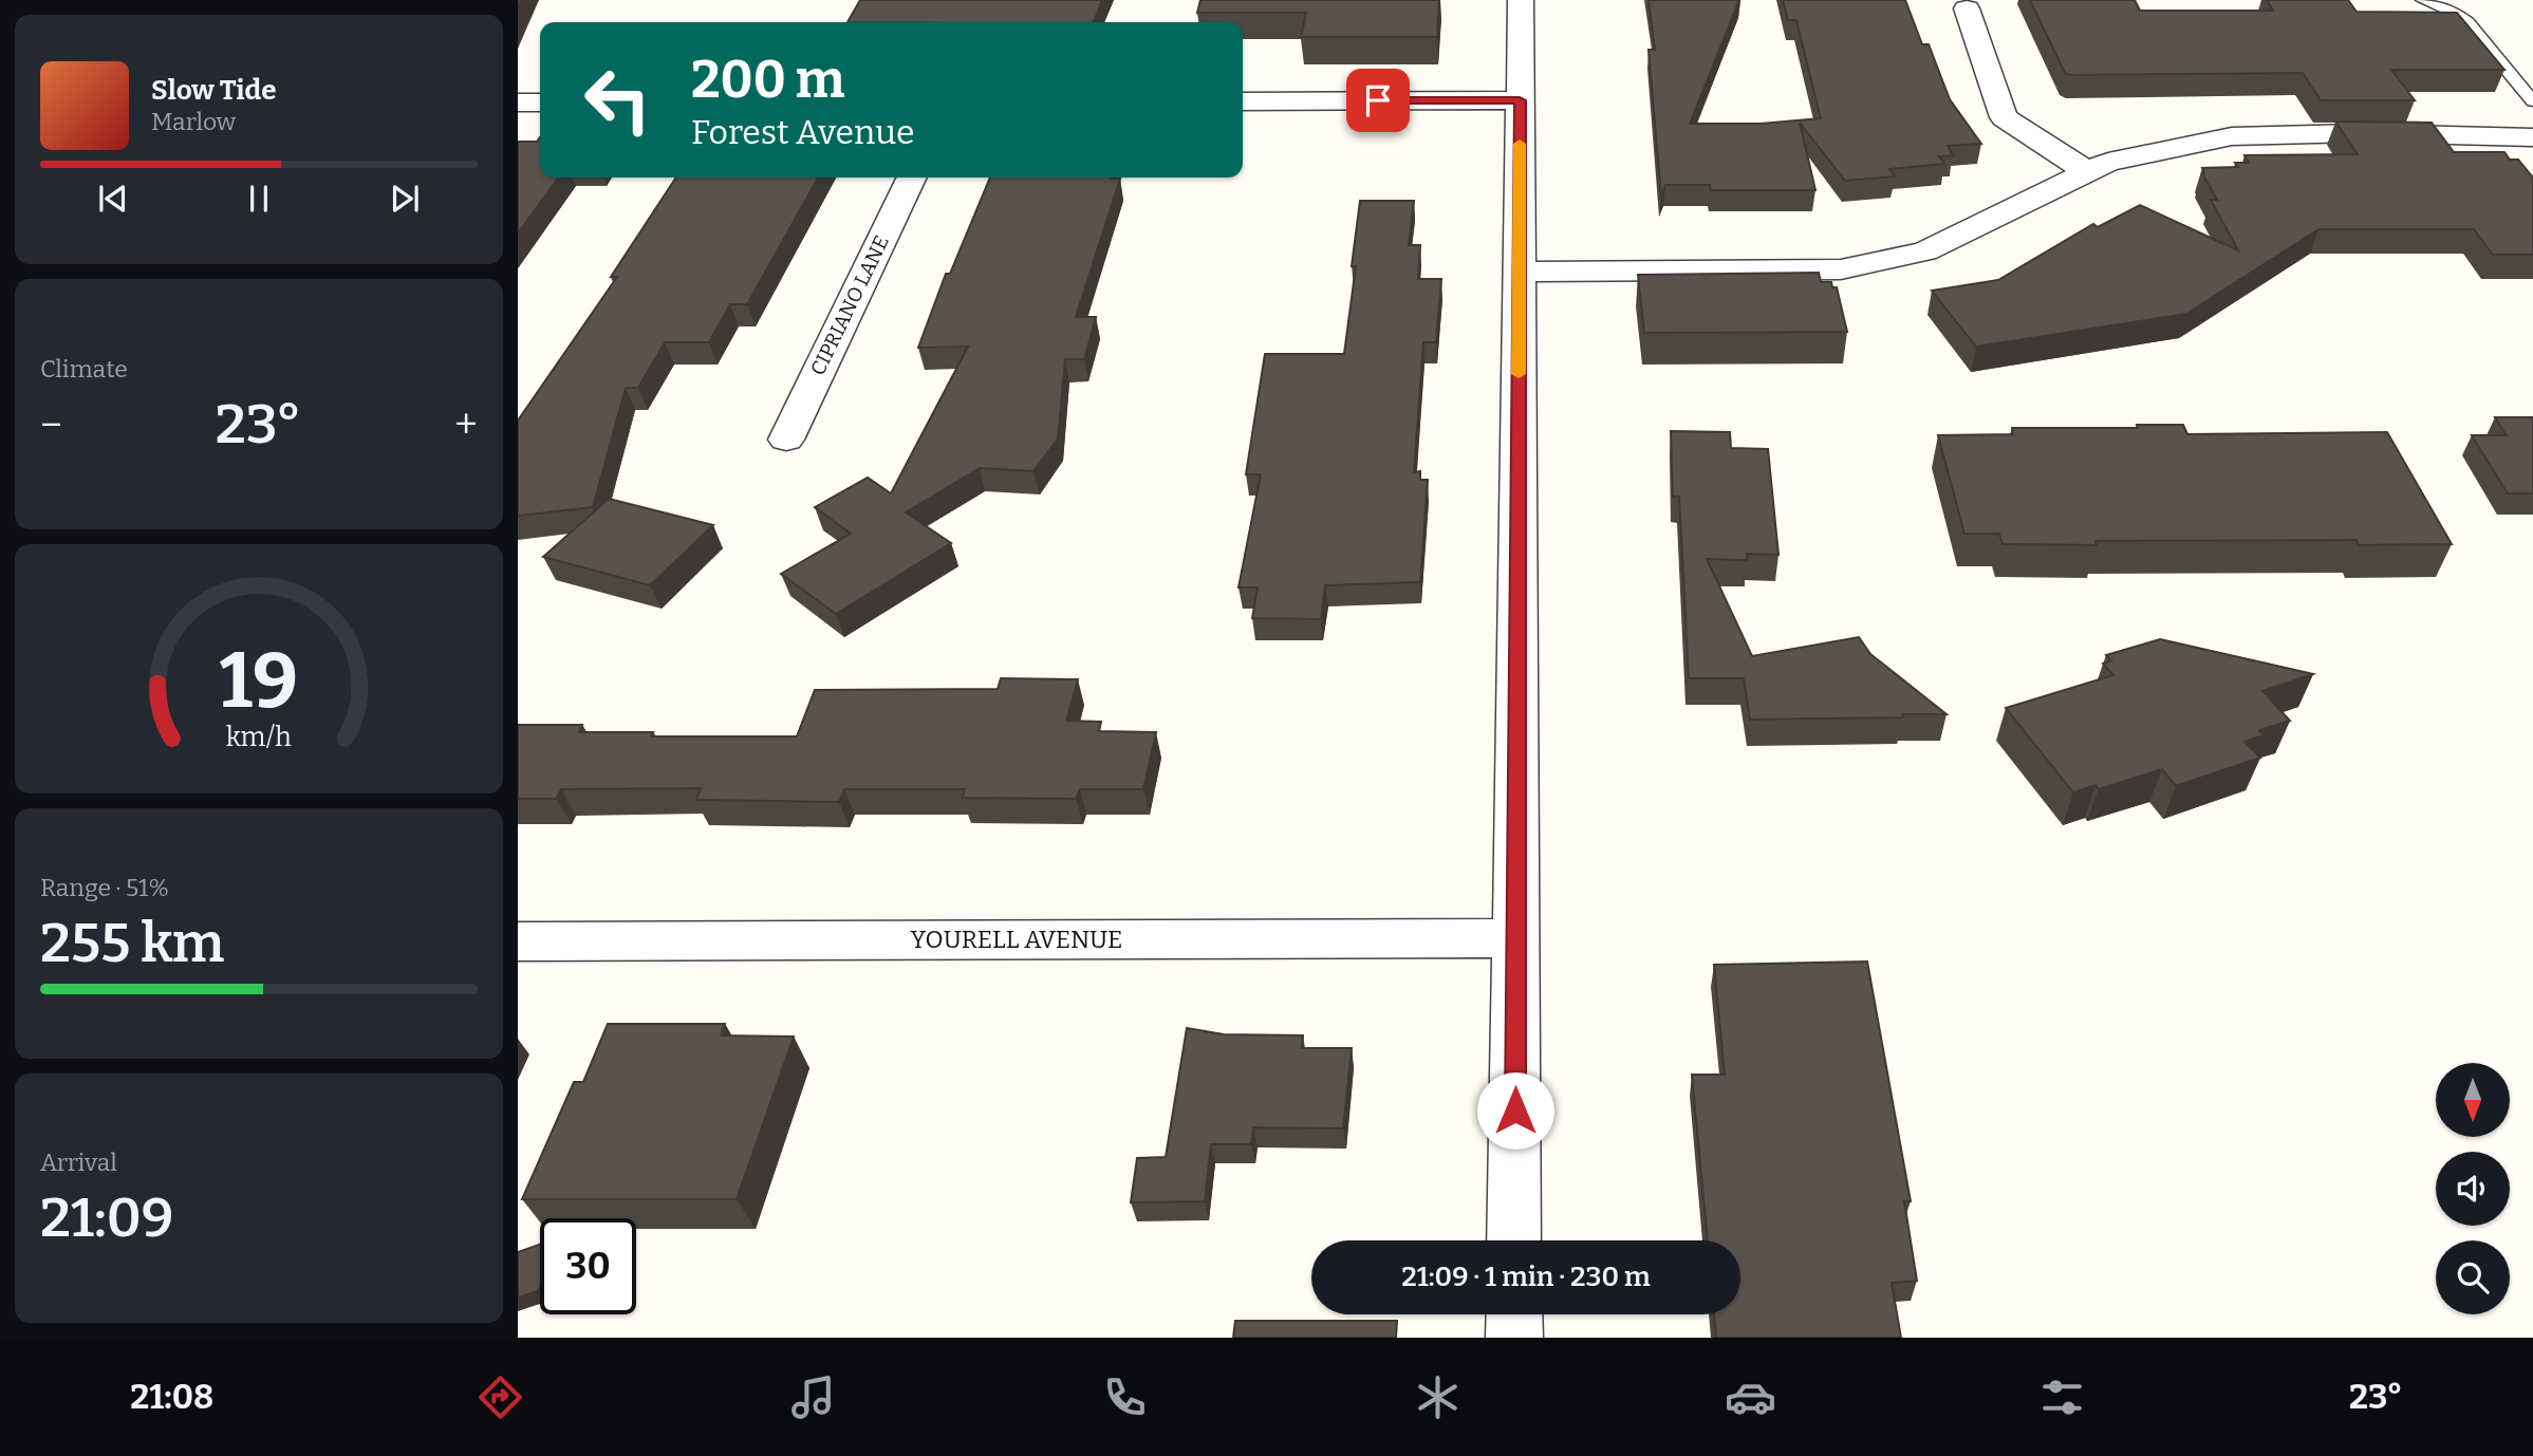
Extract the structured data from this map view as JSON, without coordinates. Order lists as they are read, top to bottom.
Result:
{
  "streets": {
    "street": ["CIPRIANO LANE", "YOURELL AVENUE"]
  },
  "north": "bottom",
  "page": {
    "turn": ["200 m", "Forest Avenue"],
    "song": ["Slow Tide", "Marlow"],
    "tile": [
      "Climate",
      ["Range · 51%", "255 km"],
      ["Arrival", "21:09"]
    ],
    "heat": ["−", "23°", "+"],
    "limit": "30",
    "trip": "21:09 · 1 min · 230 m",
    "tabs": ["21:08", "23°"],
    "gauge": ["19", "km/h"]
  }
}
